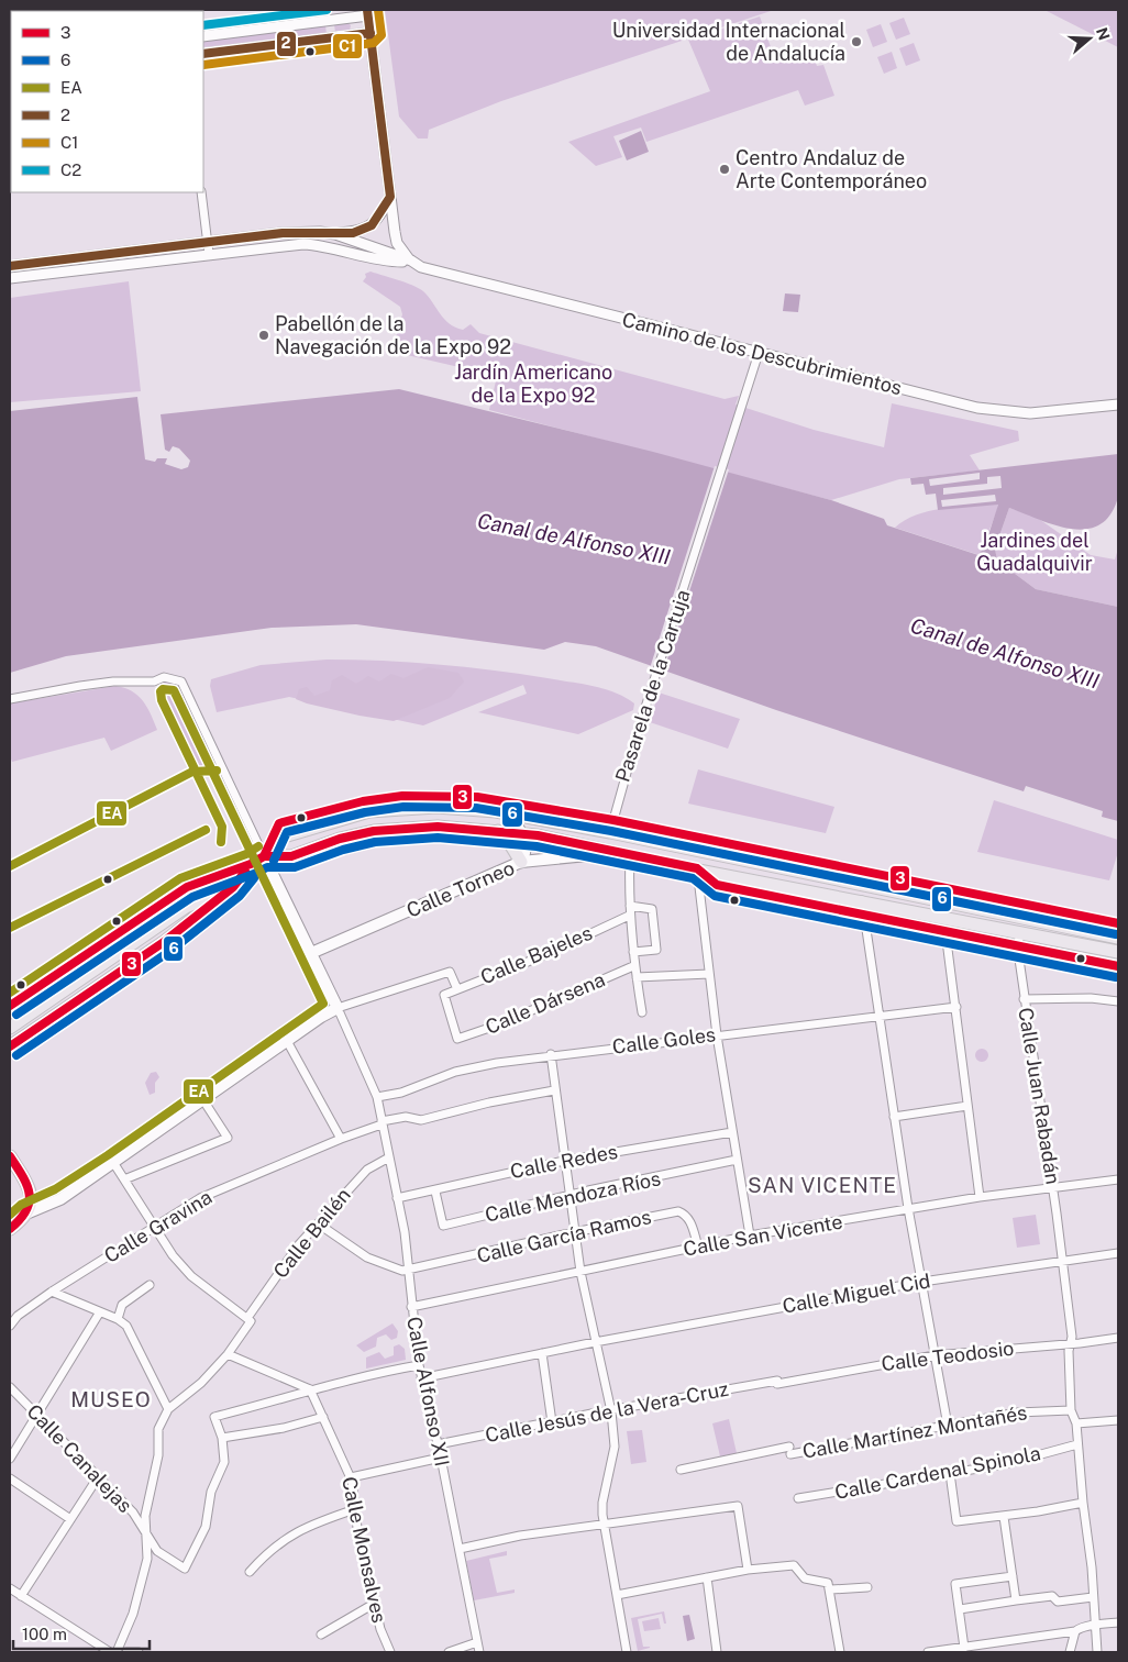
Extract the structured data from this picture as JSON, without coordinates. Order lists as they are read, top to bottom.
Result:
{
  "streets": {
    "main road": ["Calle Torneo"],
    "street": [
      "Camino de los Descubrimientos",
      "Pasarela de la Cartuja",
      "Calle Bajeles",
      "Calle Dársena",
      "Calle Goles",
      "Calle Juan Rabadán",
      "Calle Redes",
      "Calle Mendoza Ríos",
      "Calle Gravina",
      "Calle Bailén",
      "Calle San Vicente",
      "Calle García Ramos",
      "Calle Miguel Cid",
      "Calle Teodosio",
      "Calle Alfonso XII",
      "Calle Jesús de la Vera-Cruz",
      "Calle Martínez Montañés",
      "Calle Canalejas",
      "Calle Cardenal Spinola",
      "Calle Monsalves"
    ]
  },
  "crossings": [
    ["Camino de los Descubrimientos", "Pasarela de la Cartuja"],
    ["Calle Torneo", "Calle Juan Rabadán"],
    ["Calle Bajeles", "Calle Dársena"],
    ["Calle Goles", "Calle Alfonso XII"],
    ["Calle Juan Rabadán", "Calle San Vicente"],
    ["Calle Juan Rabadán", "Calle Miguel Cid"],
    ["Calle Juan Rabadán", "Calle Teodosio"],
    ["Calle Juan Rabadán", "Calle Martínez Montañés"],
    ["Calle Redes", "Calle Mendoza Ríos"],
    ["Calle Redes", "Calle Alfonso XII"],
    ["Calle Gravina", "Calle Alfonso XII"],
    ["Calle Bailén", "Calle Alfonso XII"],
    ["Calle Bailén", "Calle Canalejas"],
    ["Calle San Vicente", "Calle García Ramos"],
    ["Calle San Vicente", "Calle Alfonso XII"],
    ["Calle García Ramos", "Calle Alfonso XII"],
    ["Calle Miguel Cid", "Calle Alfonso XII"],
    ["Calle Teodosio", "Calle Jesús de la Vera-Cruz"],
    ["Calle Alfonso XII", "Calle Jesús de la Vera-Cruz"]
  ],
  "districts": ["SAN VICENTE", "MUSEO"],
  "water": ["Canal de Alfonso XIII"],
  "parks": ["Jardín Americano de la Expo 92", "Jardines del Guadalquivir"],
  "places": ["Universidad Internacional de Andalucía", "Centro Andaluz de Arte Contemporáneo", "Pabellón de la Navegación de la Expo 92"],
  "lines": [
    "transit line 2",
    "transit line C1",
    "transit line C2",
    "transit line EA",
    "transit line 3",
    "transit line 6"
  ],
  "legend": [
    "3",
    "6",
    "EA",
    "2",
    "C1",
    "C2"
  ],
  "scale_bar": "100 m",
  "north": "right"
}
